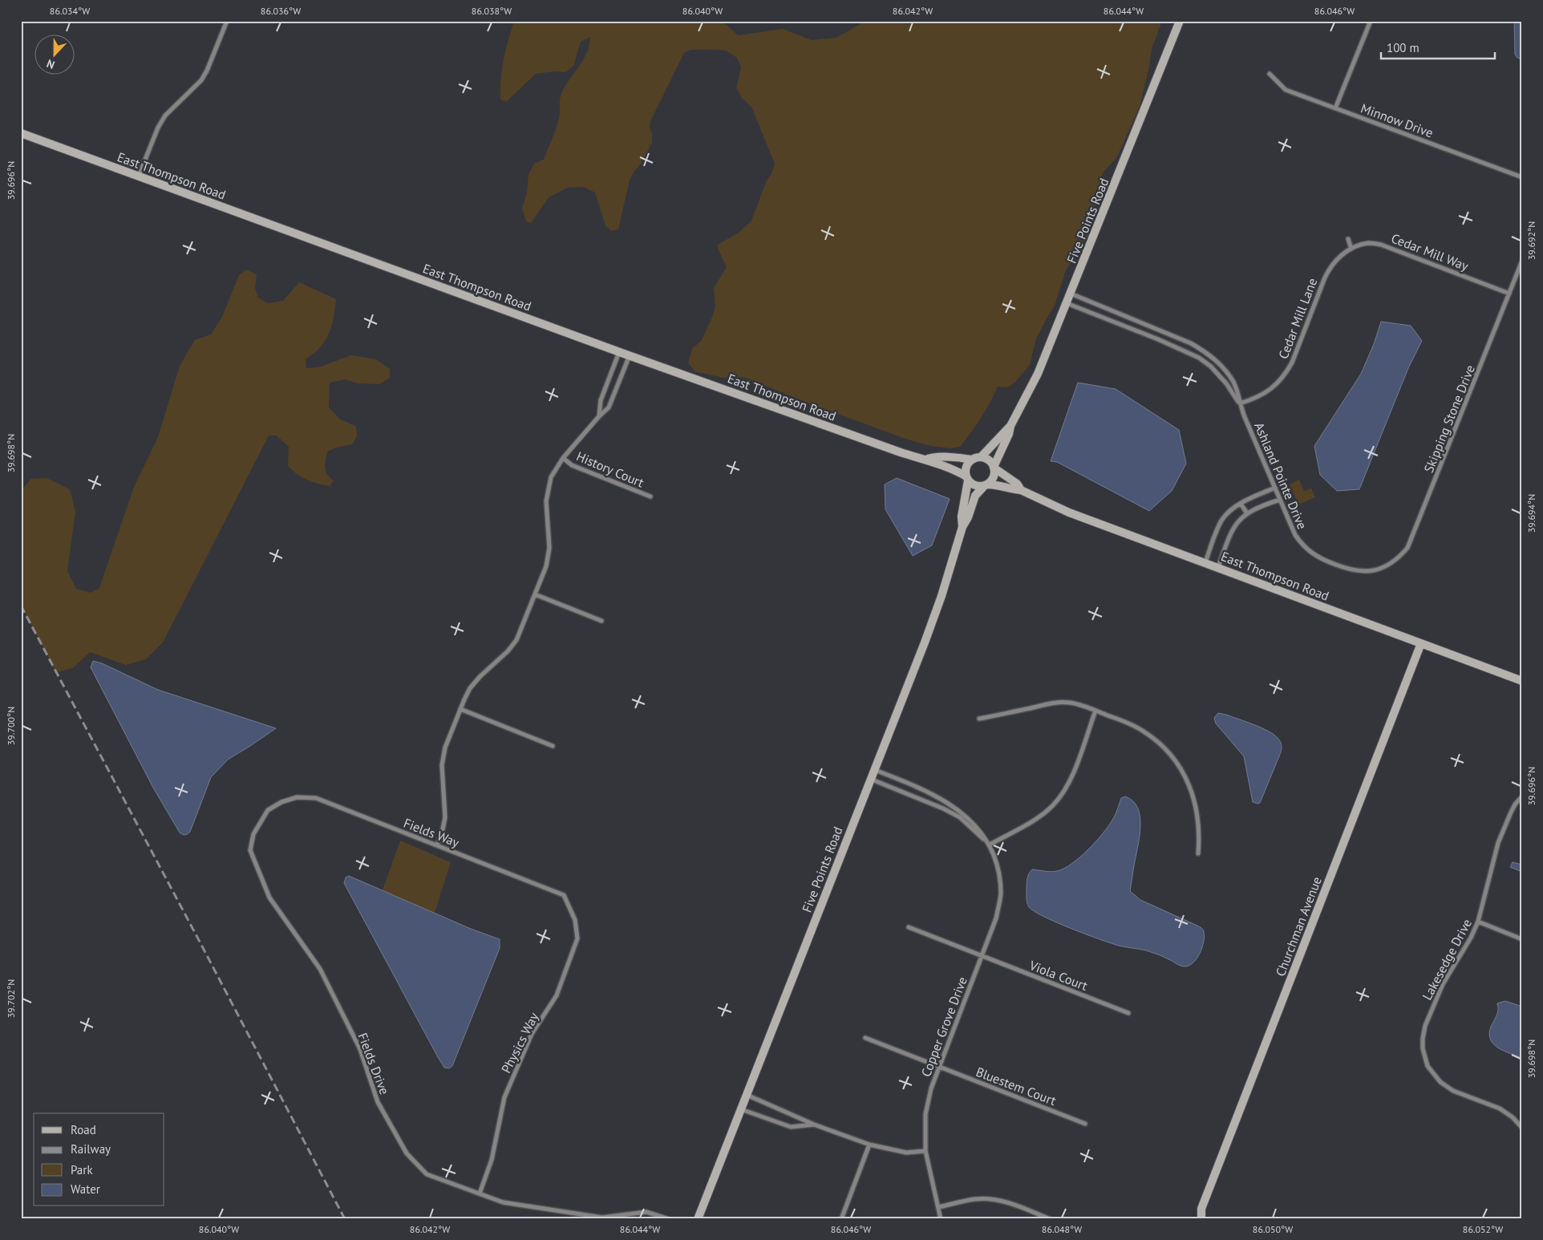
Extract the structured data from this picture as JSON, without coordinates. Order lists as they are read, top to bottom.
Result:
{
  "streets": {
    "street": [
      "Minnow Drive",
      "East Thompson Road",
      "Five Points Road",
      "Cedar Mill Way",
      "Cedar Mill Lane",
      "Skipping Stone Drive",
      "History Court",
      "Ashland Pointe Drive",
      "Fields Way",
      "Churchman Avenue",
      "Lakesedge Drive",
      "Viola Court",
      "Copper Grove Drive",
      "Physics Way",
      "Fields Drive",
      "Bluestem Court"
    ]
  },
  "crossings": [
    ["East Thompson Road", "Five Points Road"],
    ["East Thompson Road", "Churchman Avenue"],
    ["Five Points Road", "Ashland Pointe Drive"],
    ["Five Points Road", "Copper Grove Drive"],
    ["Cedar Mill Way", "Cedar Mill Lane"],
    ["Cedar Mill Way", "Skipping Stone Drive"],
    ["Cedar Mill Lane", "Ashland Pointe Drive"],
    ["Skipping Stone Drive", "Ashland Pointe Drive"],
    ["Fields Way", "Physics Way"],
    ["Fields Way", "Fields Drive"],
    ["Viola Court", "Copper Grove Drive"],
    ["Copper Grove Drive", "Bluestem Court"],
    ["Physics Way", "Fields Drive"]
  ],
  "legend": [
    "Road",
    "Railway",
    "Park",
    "Water"
  ],
  "scale_bar": "100 m",
  "north": "bottom",
  "coordinates": [
    "86.034°W",
    "86.036°W",
    "86.038°W",
    "86.040°W",
    "86.042°W",
    "86.044°W",
    "86.046°W",
    "39.696°N",
    "39.692°N",
    "39.698°N",
    "39.694°N",
    "39.700°N",
    "39.702°N",
    "86.048°W",
    "86.050°W",
    "86.052°W"
  ]
}
